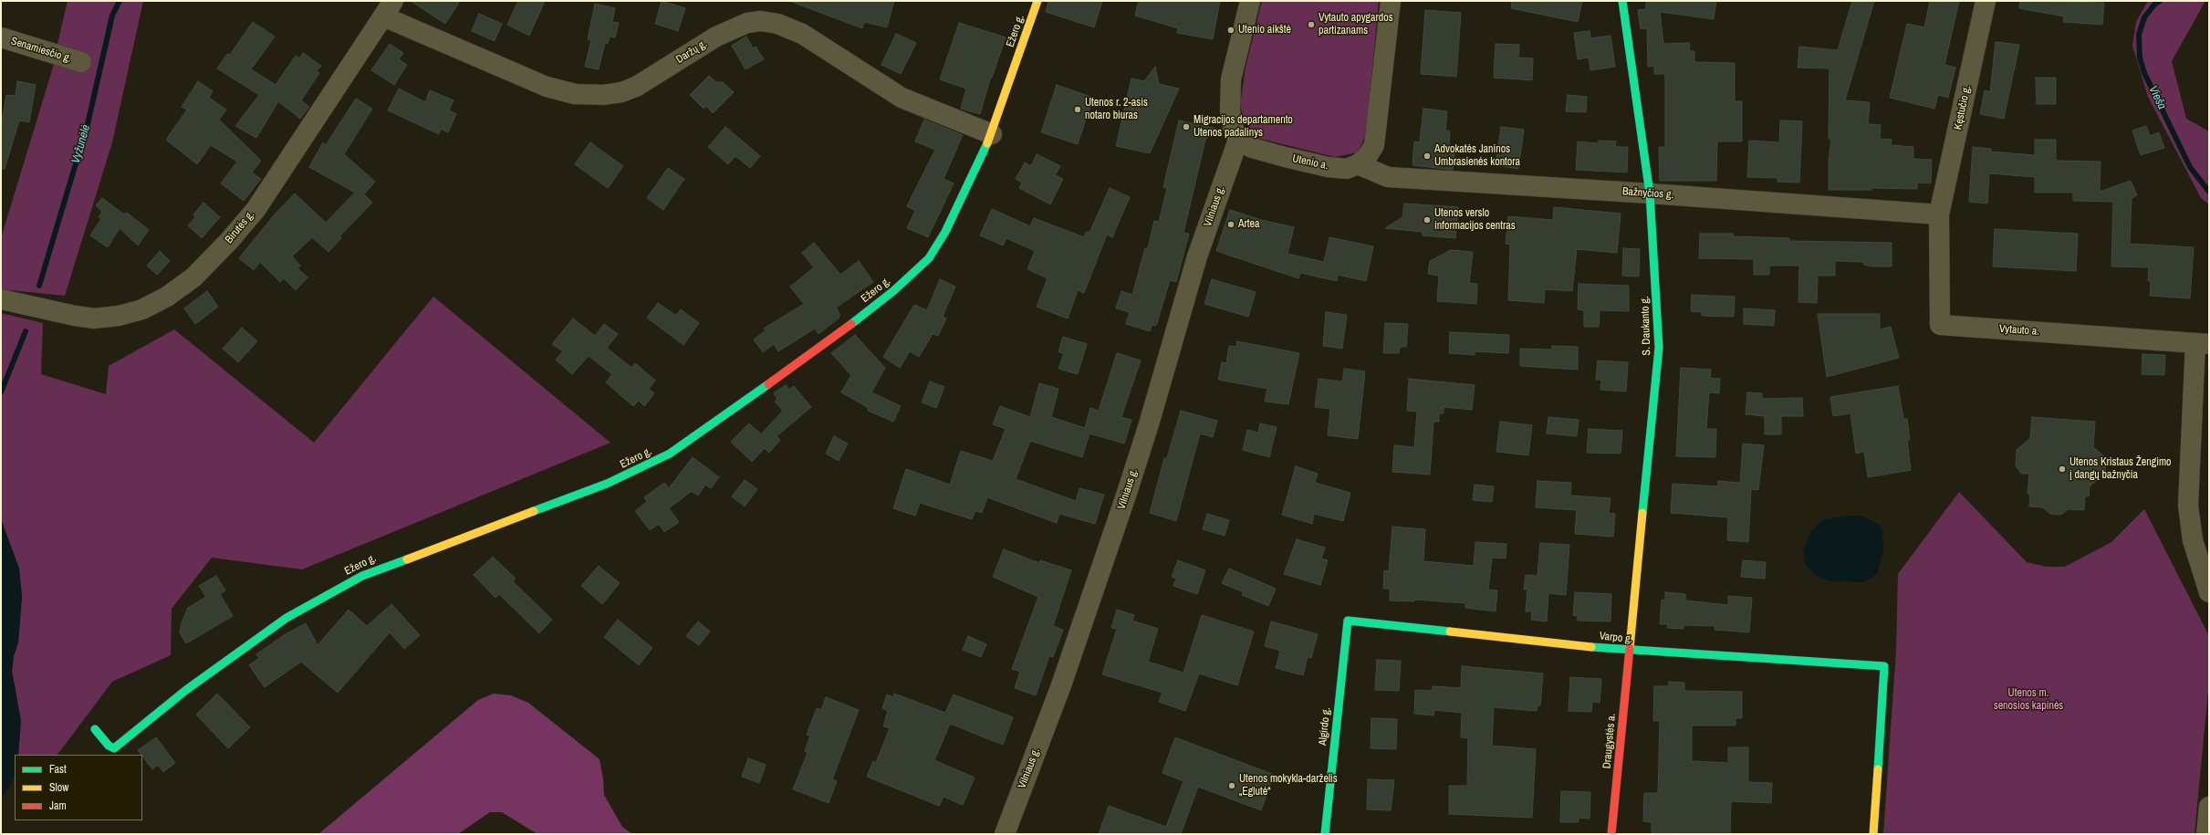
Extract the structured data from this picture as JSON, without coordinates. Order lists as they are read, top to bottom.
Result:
{
  "streets": {
    "street": [
      "Ežero g.",
      "Senamiesčio g.",
      "Daržų g.",
      "Kęstučio g.",
      "Utenio a.",
      "Bažnyčios g.",
      "Vilniaus g.",
      "Birutės g.",
      "S. Daukanto g.",
      "Vytauto a.",
      "Varpo g.",
      "Algirdo g.",
      "Draugystės a."
    ]
  },
  "crossings": [
    ["Ežero g.", "Daržų g."],
    ["Daržų g.", "Birutės g."],
    ["Kęstučio g.", "Bažnyčios g."],
    ["Kęstučio g.", "Vytauto a."],
    ["Utenio a.", "Bažnyčios g."],
    ["Utenio a.", "Vilniaus g."],
    ["Bažnyčios g.", "S. Daukanto g."],
    ["Bažnyčios g.", "Vytauto a."],
    ["S. Daukanto g.", "Varpo g."],
    ["S. Daukanto g.", "Draugystės a."],
    ["Varpo g.", "Algirdo g."],
    ["Varpo g.", "Draugystės a."]
  ],
  "water": ["Vieša", "Vyžunėlė"],
  "parks": ["Utenos m. senosios kapinės"],
  "places": [
    "Vytauto apygardos partizanams",
    "Utenio aikštė",
    "Utenos r. 2-asis notaro biuras",
    "Migracijos departamento Utenos padalinys",
    "Advokatės Janinos Umbrasienės kontora",
    "Utenos verslo informacijos centras",
    "Artea",
    "Utenos Kristaus Žengimo į dangų bažnyčia",
    "Utenos mokykla-darželis „Eglutė“"
  ],
  "legend": ["Fast", "Slow", "Jam"]
}
